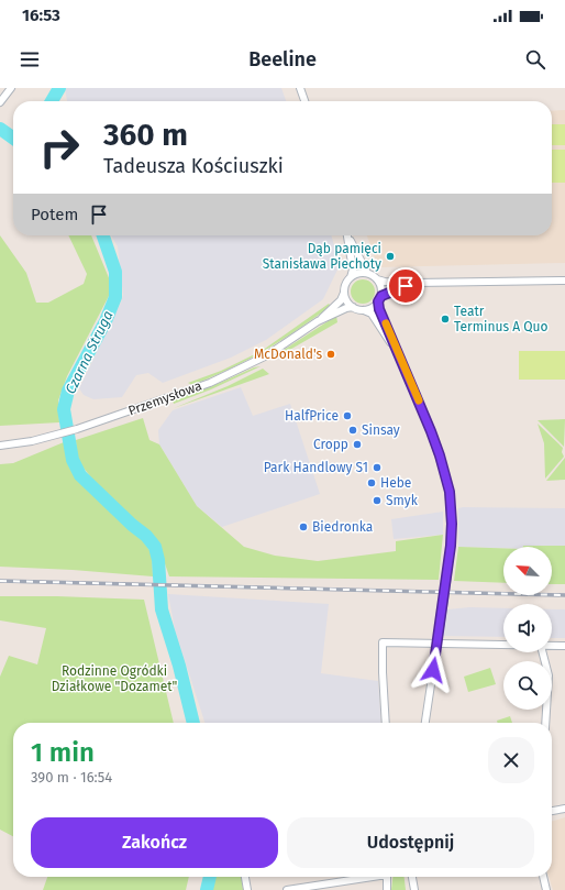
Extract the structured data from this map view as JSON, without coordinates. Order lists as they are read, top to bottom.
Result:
{
  "streets": {
    "street": ["Przemysłowa"]
  },
  "water": ["Czarna Struga"],
  "parks": ["Rodzinne Ogródki Działkowe \"Dozamet\""],
  "places": [
    "Dąb pamięci Stanisława Piechoty",
    "Teatr Terminus A Quo",
    "McDonald's",
    "HalfPrice",
    "Sinsay",
    "Cropp",
    "Park Handlowy S1",
    "Hebe",
    "Smyk",
    "Biedronka"
  ],
  "north": "top left",
  "page": {
    "status": "16:53",
    "header": "Beeline",
    "turn": ["360 m", "Tadeusza Kościuszki"],
    "then": "Potem",
    "heading": ["1 min", "390 m · 16:54"],
    "buttons": ["Zakończ", "Udostępnij"]
  }
}
